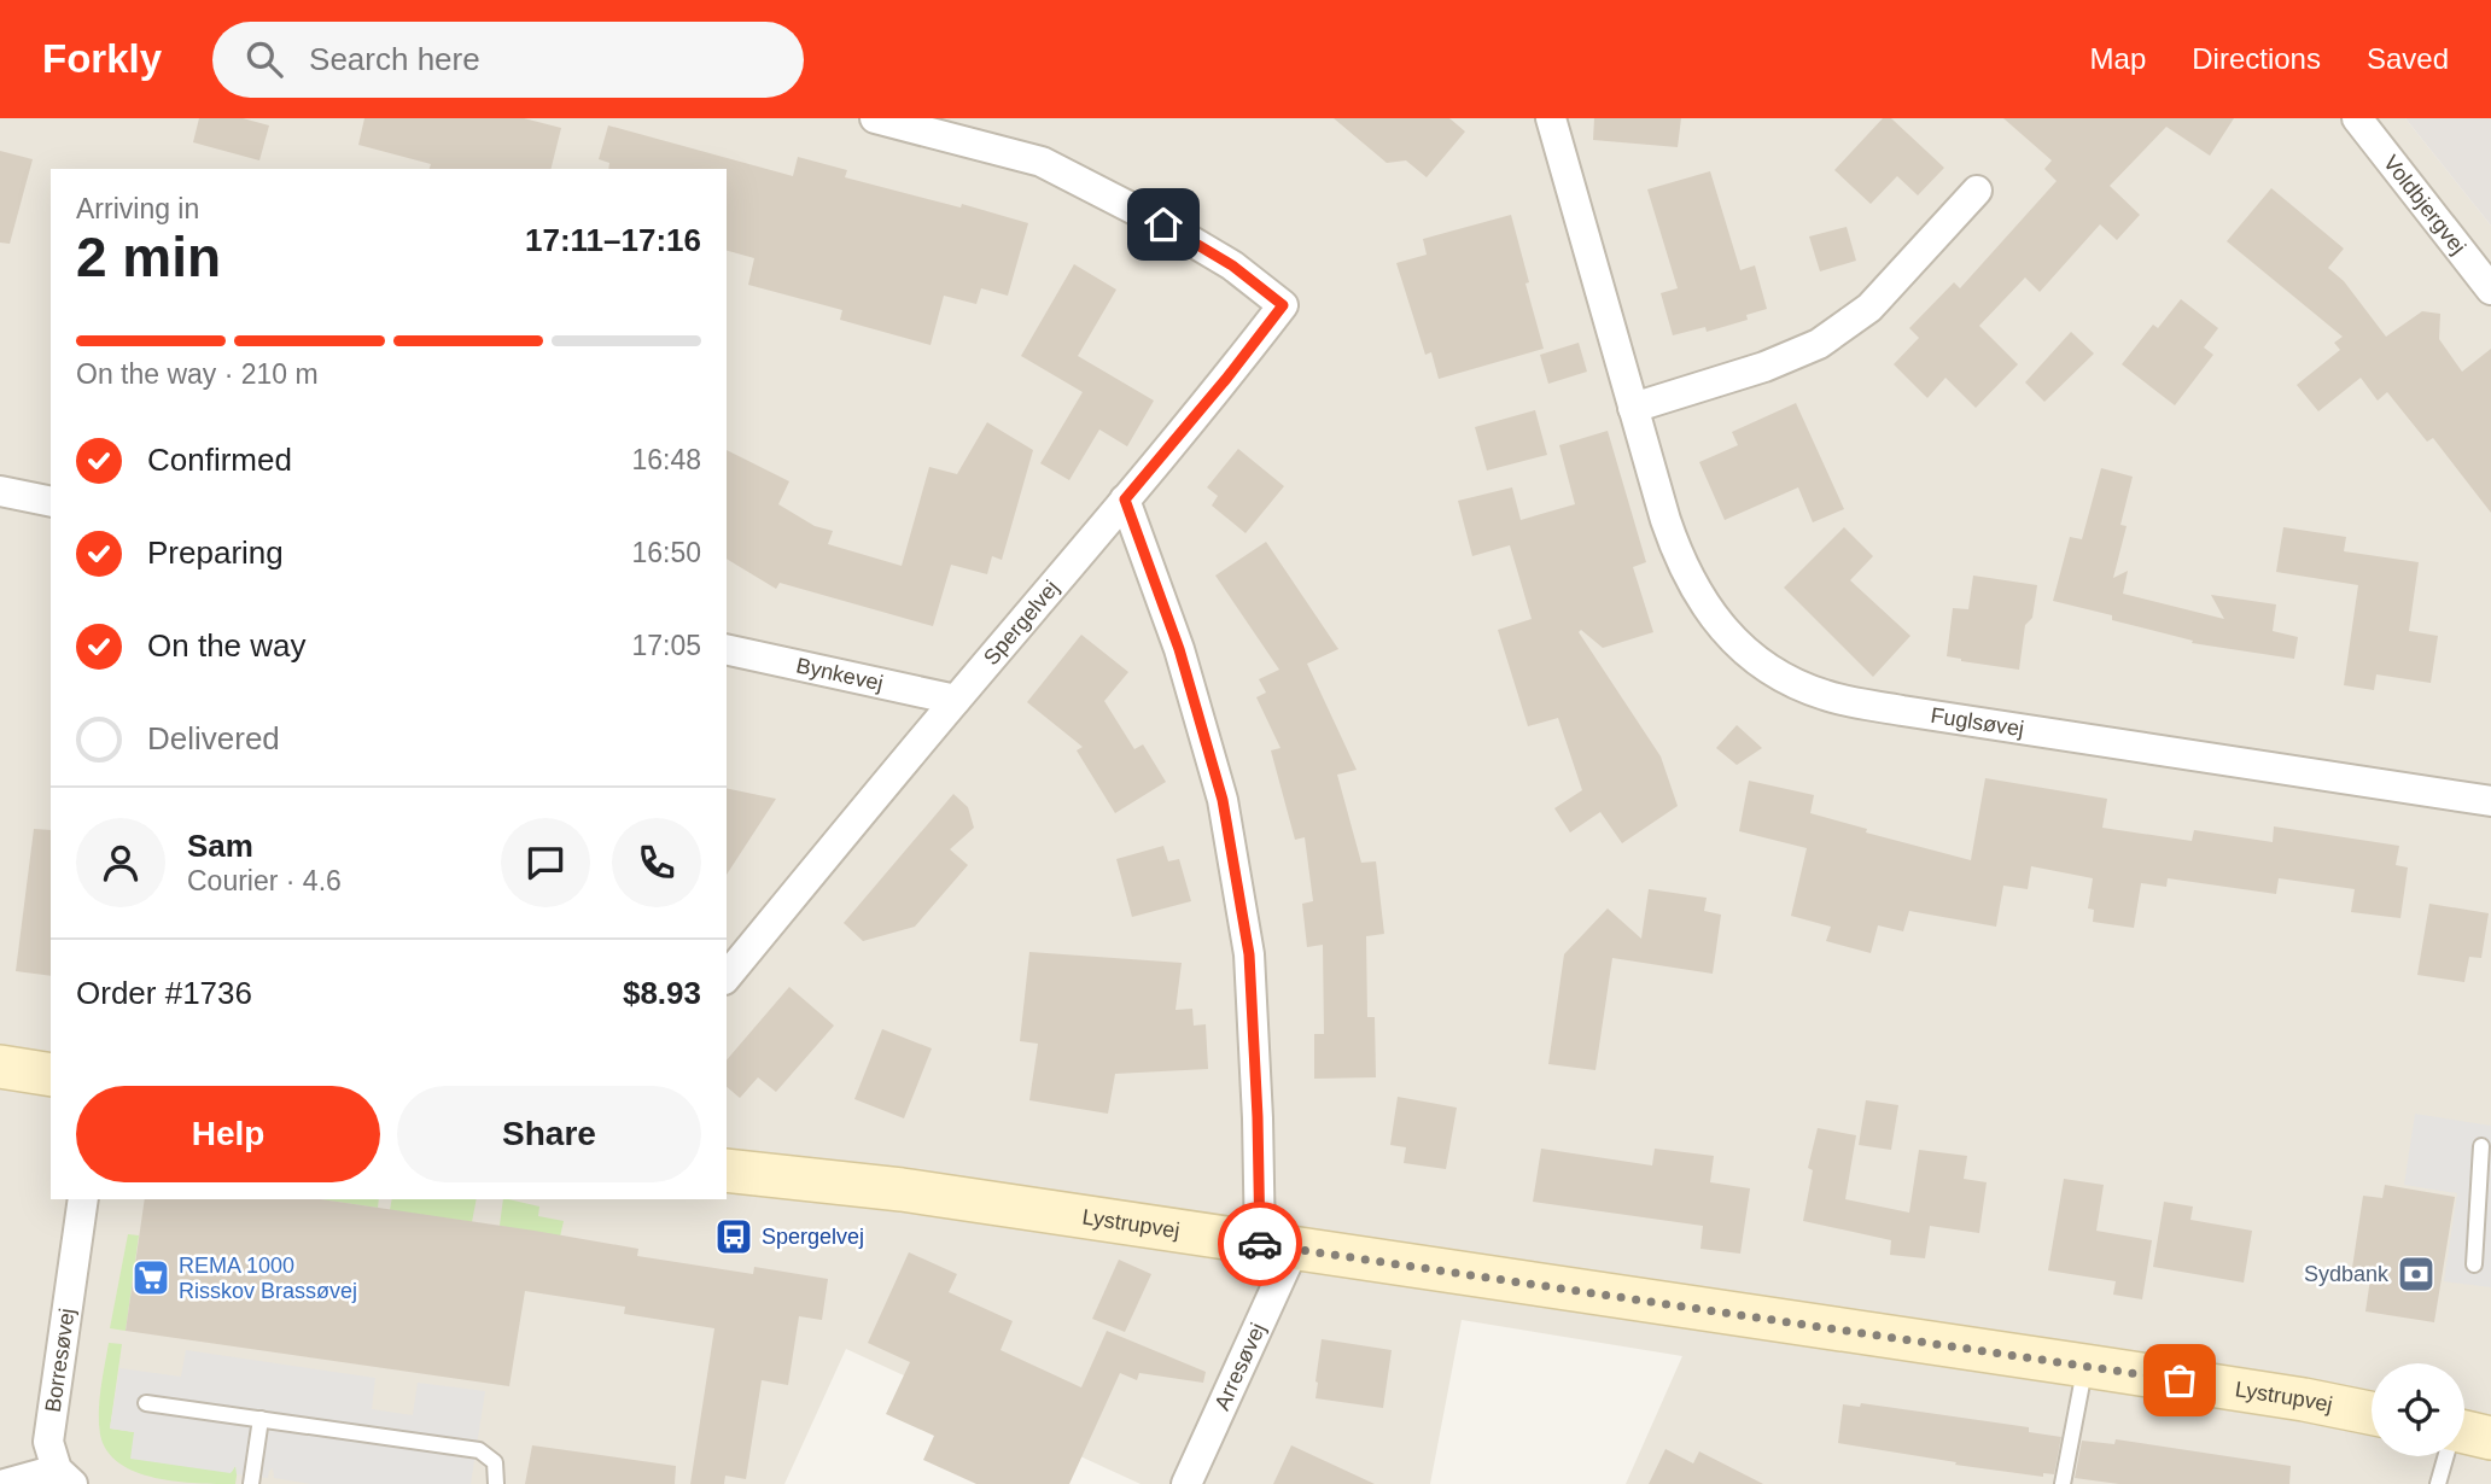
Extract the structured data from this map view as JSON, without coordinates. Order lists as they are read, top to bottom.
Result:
{
  "streets": {
    "street": [
      "Voldbjergvej",
      "Spergelvej",
      "Bynkevej",
      "Fuglsøvej",
      "Lystrupvej",
      "Borresøvej",
      "Arresøvej"
    ]
  },
  "crossings": [
    ["Spergelvej", "Bynkevej"],
    ["Lystrupvej", "Arresøvej"]
  ],
  "places": {
    "bus stop": ["Spergelvej"],
    "bank": ["Sydbank"],
    "supermarket": ["REMA 1000 Risskov Brassøvej"]
  },
  "page": {
    "header": "Forkly",
    "search": "Search here",
    "nav": ["Map", "Directions", "Saved"],
    "heading": ["2 min", "Arriving in", "17:11–17:16"],
    "panel": [
      "Sam",
      "Courier · 4.6",
      "Order #1736",
      "$8.93"
    ],
    "bar": "On the way · 210 m",
    "list": [
      ["Confirmed", "16:48"],
      ["Preparing", "16:50"],
      ["On the way", "17:05"],
      "Delivered"
    ],
    "buttons": ["Help", "Share"]
  }
}
